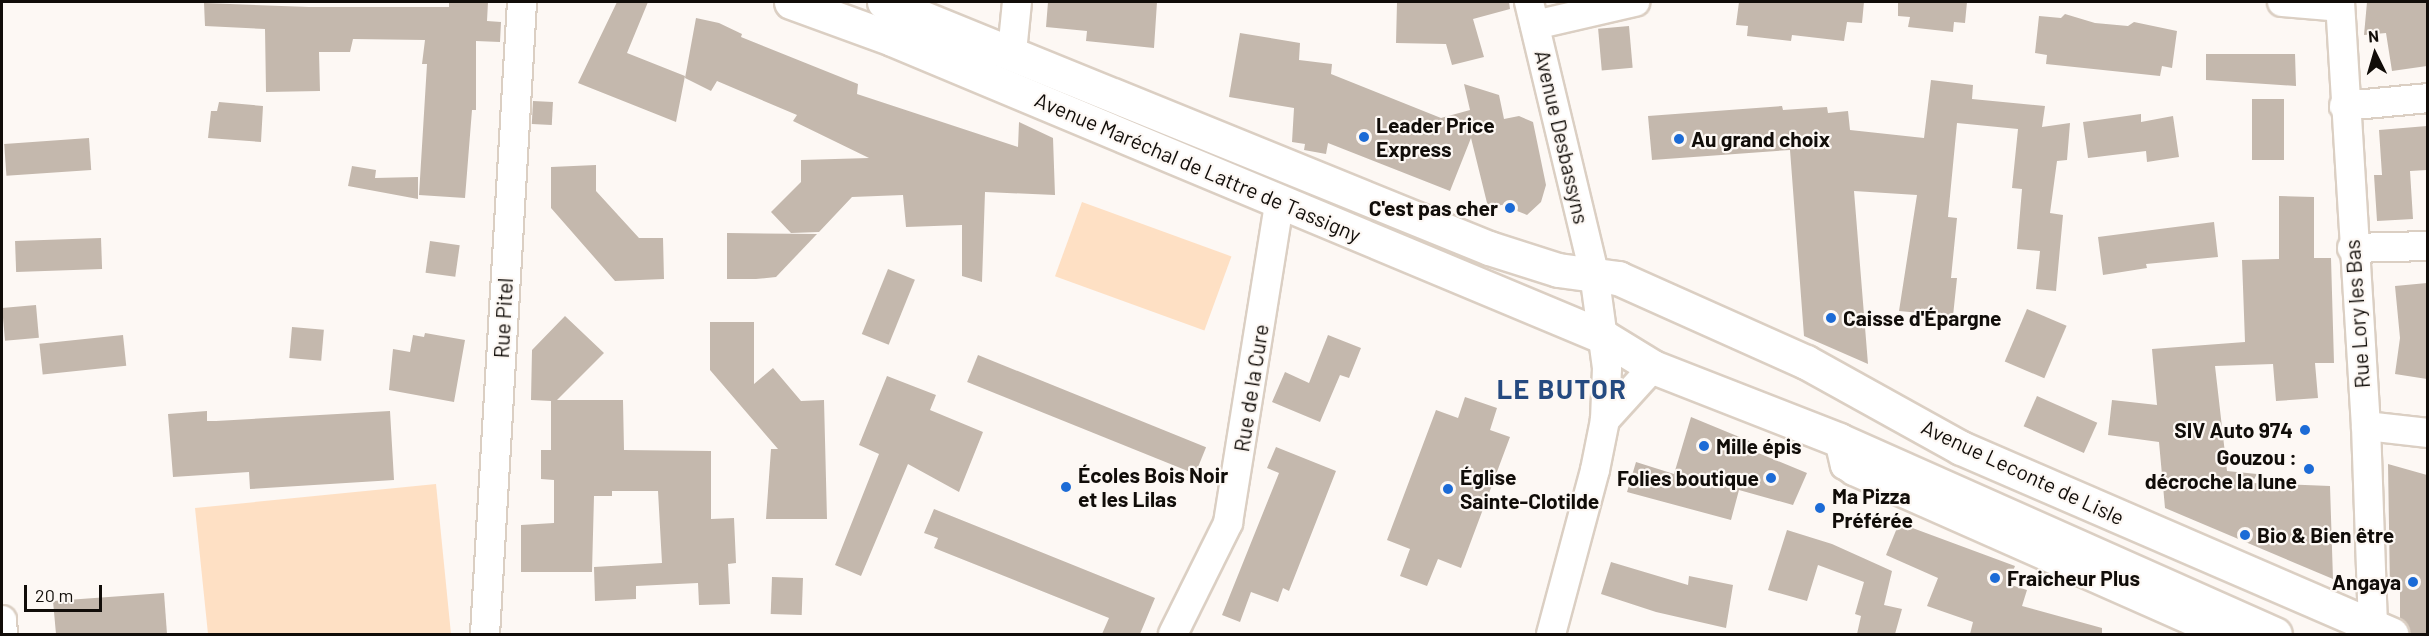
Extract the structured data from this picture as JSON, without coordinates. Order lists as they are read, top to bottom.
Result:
{
  "streets": {
    "main road": ["Avenue Maréchal de Lattre de Tassigny", "Avenue Leconte de Lisle"],
    "street": [
      "Avenue Desbassyns",
      "Rue Lory les Bas",
      "Rue Pitel",
      "Rue de la Cure"
    ]
  },
  "crossings": [
    ["Avenue Desbassyns", "Avenue Maréchal de Lattre de Tassigny"],
    ["Avenue Desbassyns", "Avenue Leconte de Lisle"],
    ["Avenue Maréchal de Lattre de Tassigny", "Rue de la Cure"],
    ["Avenue Maréchal de Lattre de Tassigny", "Avenue Leconte de Lisle"],
    ["Rue Lory les Bas", "Avenue Leconte de Lisle"]
  ],
  "districts": ["LE BUTOR"],
  "places": [
    "Leader Price Express",
    "Au grand choix",
    "C'est pas cher",
    "Caisse d'Épargne",
    "SIV Auto 974",
    "Mille épis",
    "Gouzou : décroche la lune",
    "Folies boutique",
    "Écoles Bois Noir et les Lilas",
    "Église Sainte-Clotilde",
    "Ma Pizza Préférée",
    "Bio & Bien être",
    "Fraicheur Plus",
    "Angaya"
  ],
  "scale_bar": "20 m",
  "north": "top"
}
